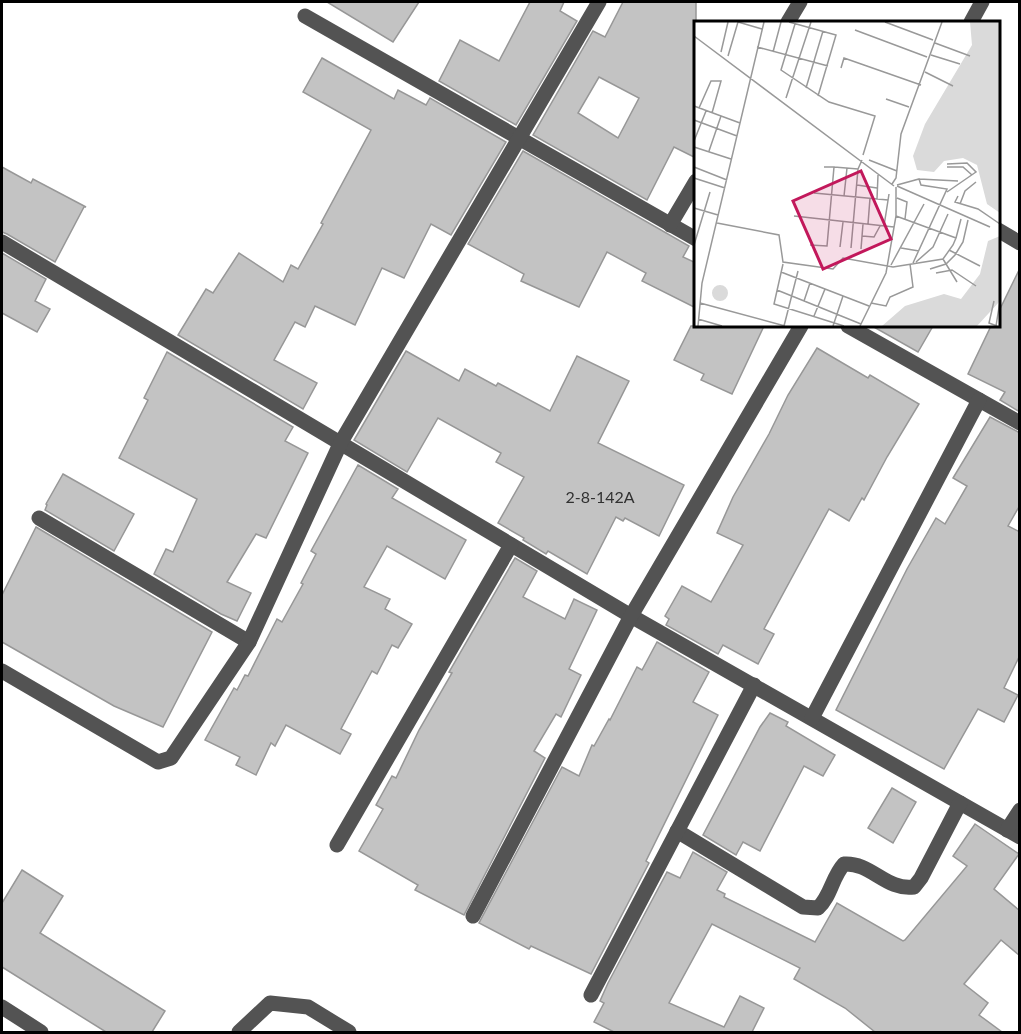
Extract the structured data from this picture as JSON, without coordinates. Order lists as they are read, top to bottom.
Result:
{
  "house_numbers": ["2-8-142A"]
}
